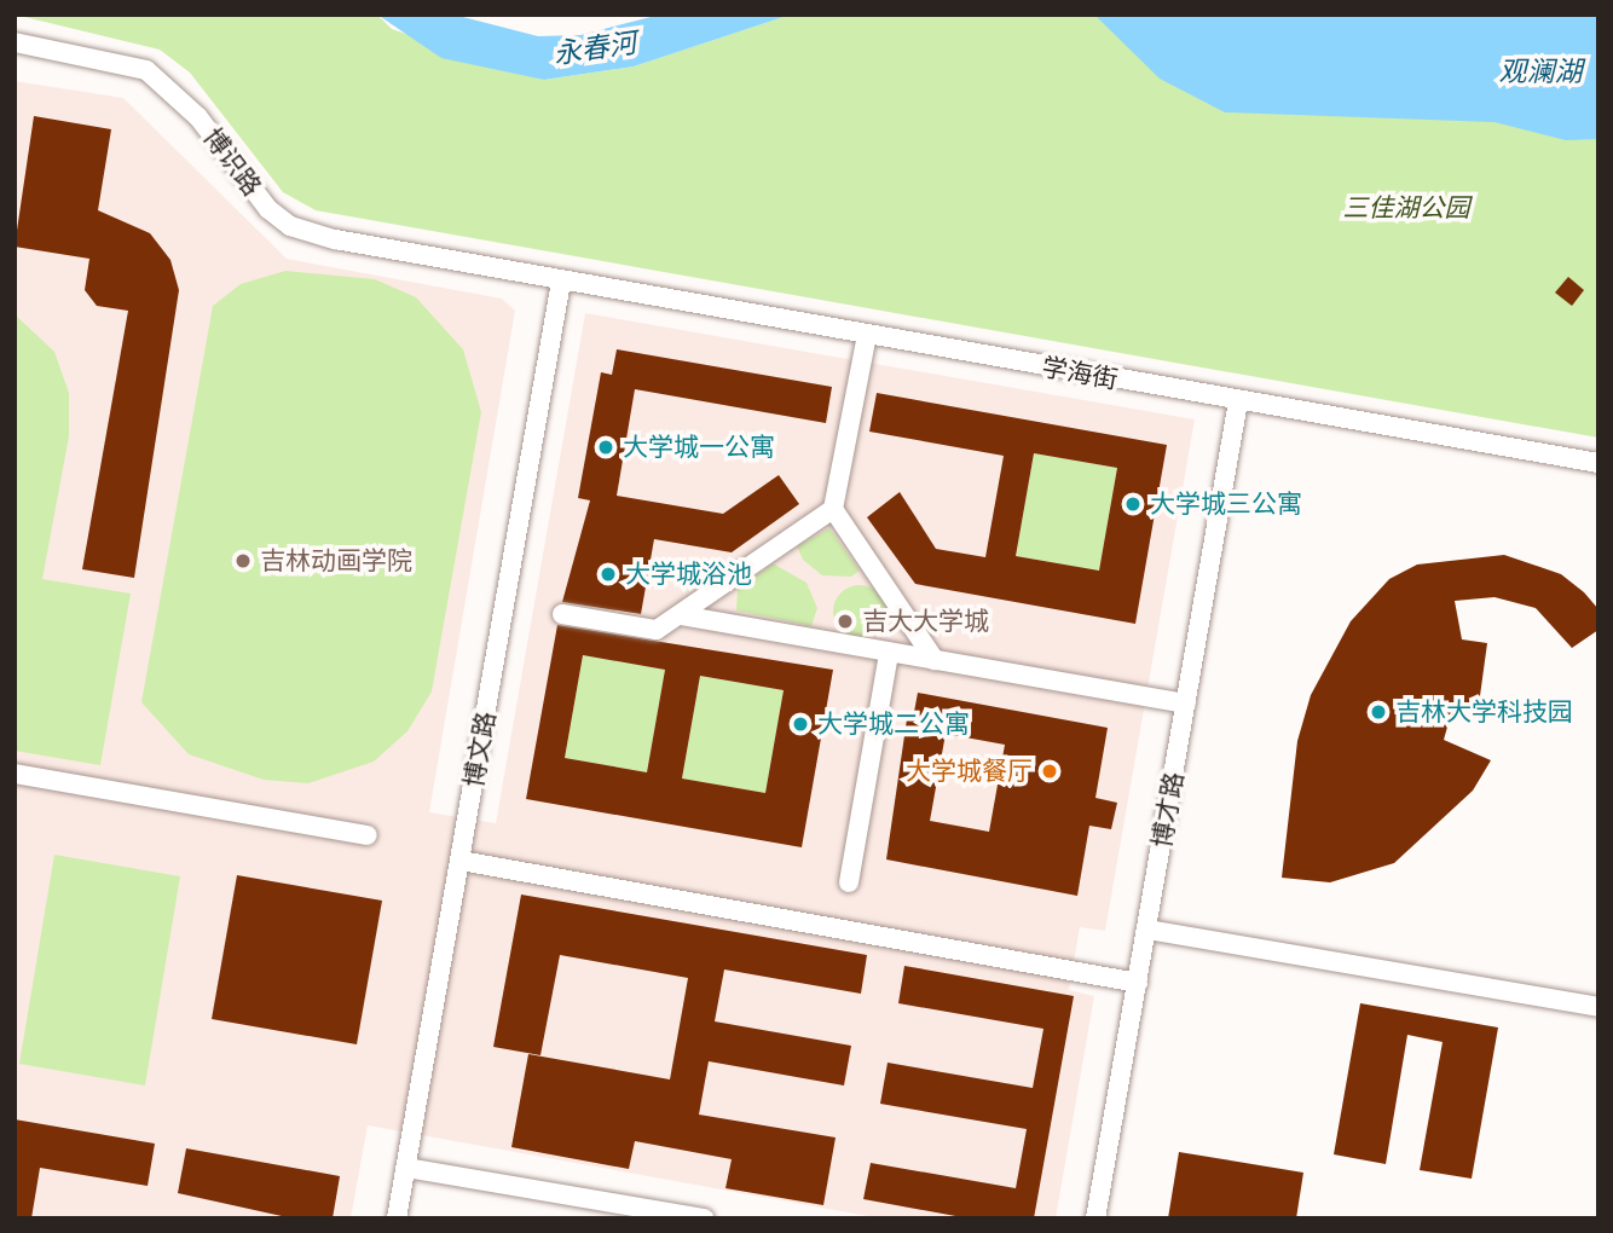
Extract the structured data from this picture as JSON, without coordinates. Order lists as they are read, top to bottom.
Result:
{
  "streets": {
    "street": [
      "博识路",
      "学海街",
      "博文路",
      "博才路"
    ]
  },
  "crossings": [
    ["博识路", "学海街"],
    ["博识路", "博文路"],
    ["学海街", "博文路"],
    ["学海街", "博才路"]
  ],
  "water": ["永春河", "观澜湖"],
  "parks": ["三佳湖公园"],
  "places": [
    "大学城一公寓",
    "大学城三公寓",
    "吉林动画学院",
    "大学城浴池",
    "吉大大学城",
    "吉林大学科技园",
    "大学城二公寓",
    "大学城餐厅"
  ]
}
